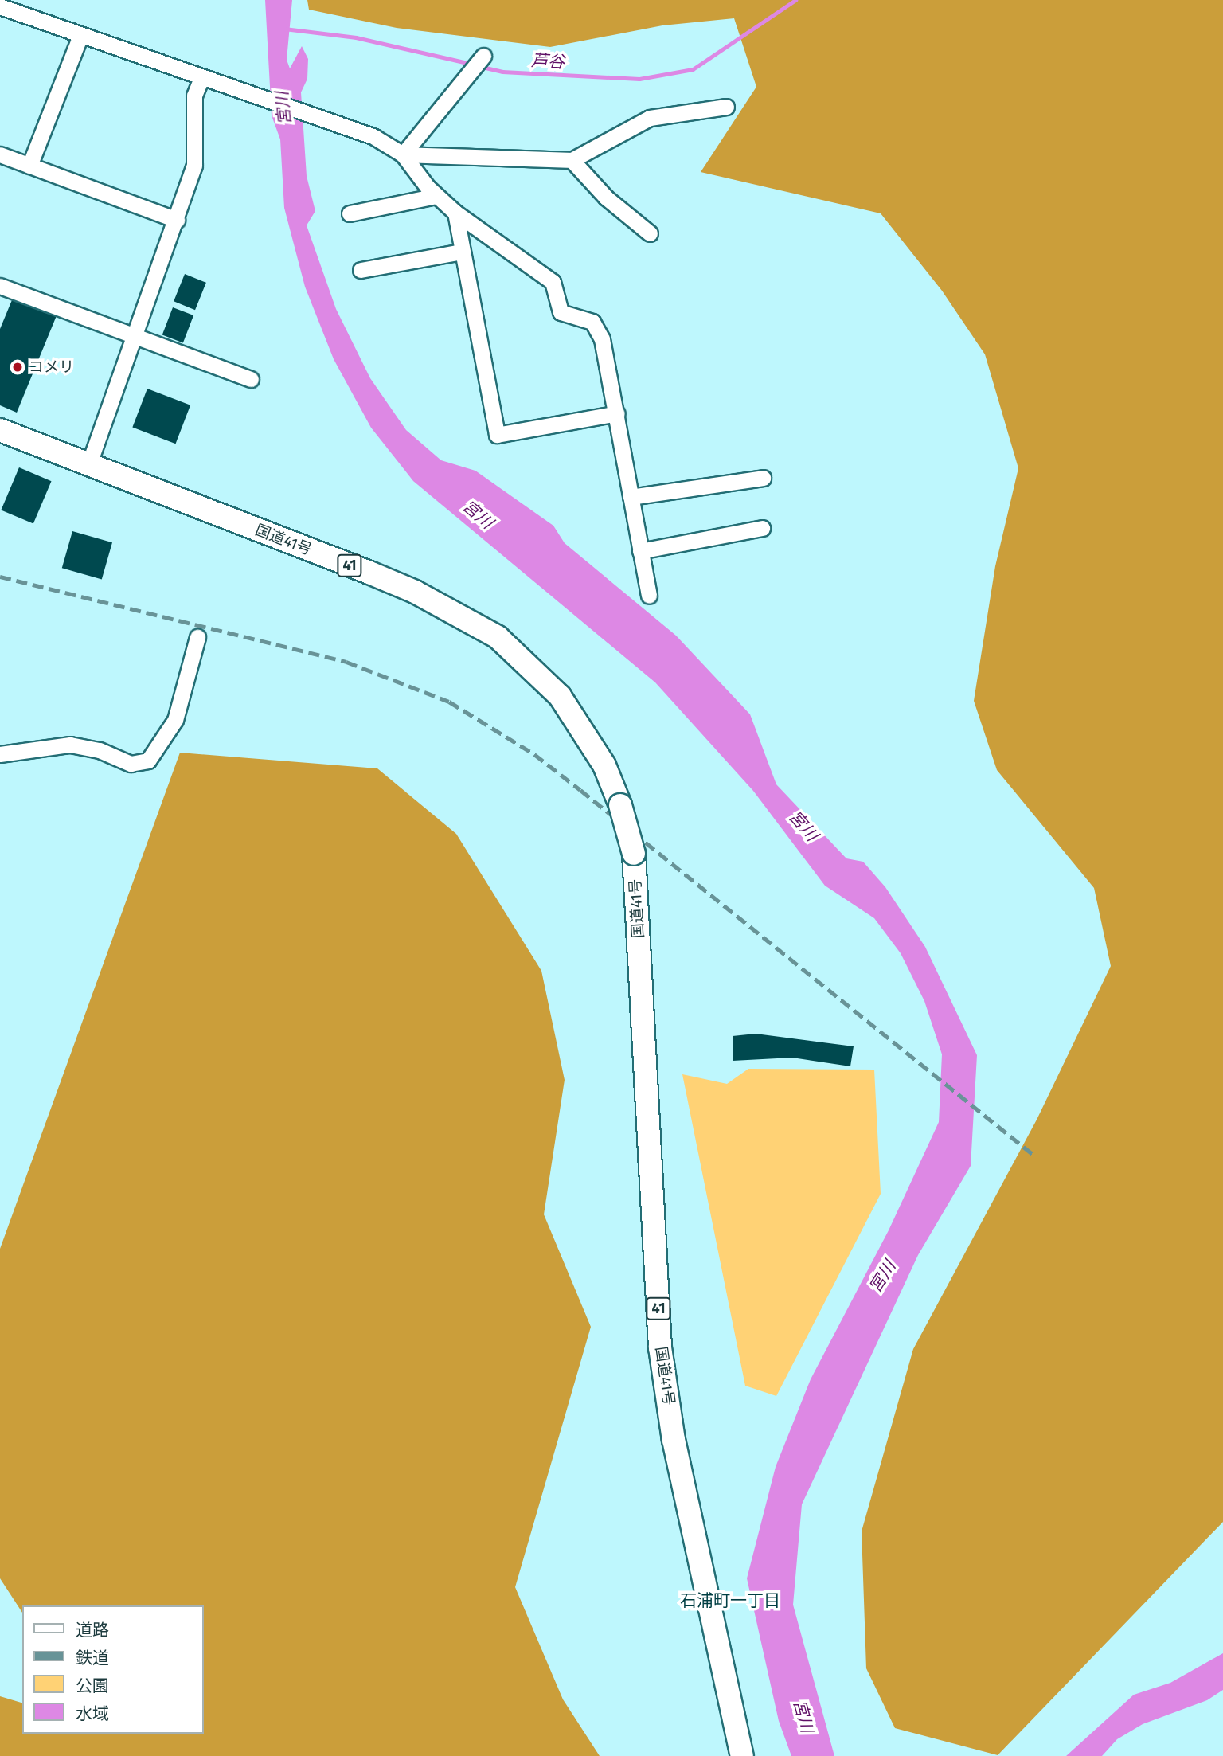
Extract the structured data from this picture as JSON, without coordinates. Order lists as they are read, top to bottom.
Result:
{
  "streets": {
    "highway": ["国道41号", "41"]
  },
  "districts": ["石浦町一丁目"],
  "water": ["芦谷", "宮川"],
  "places": ["コメリ"],
  "legend": [
    "道路",
    "鉄道",
    "公園",
    "水域"
  ]
}
